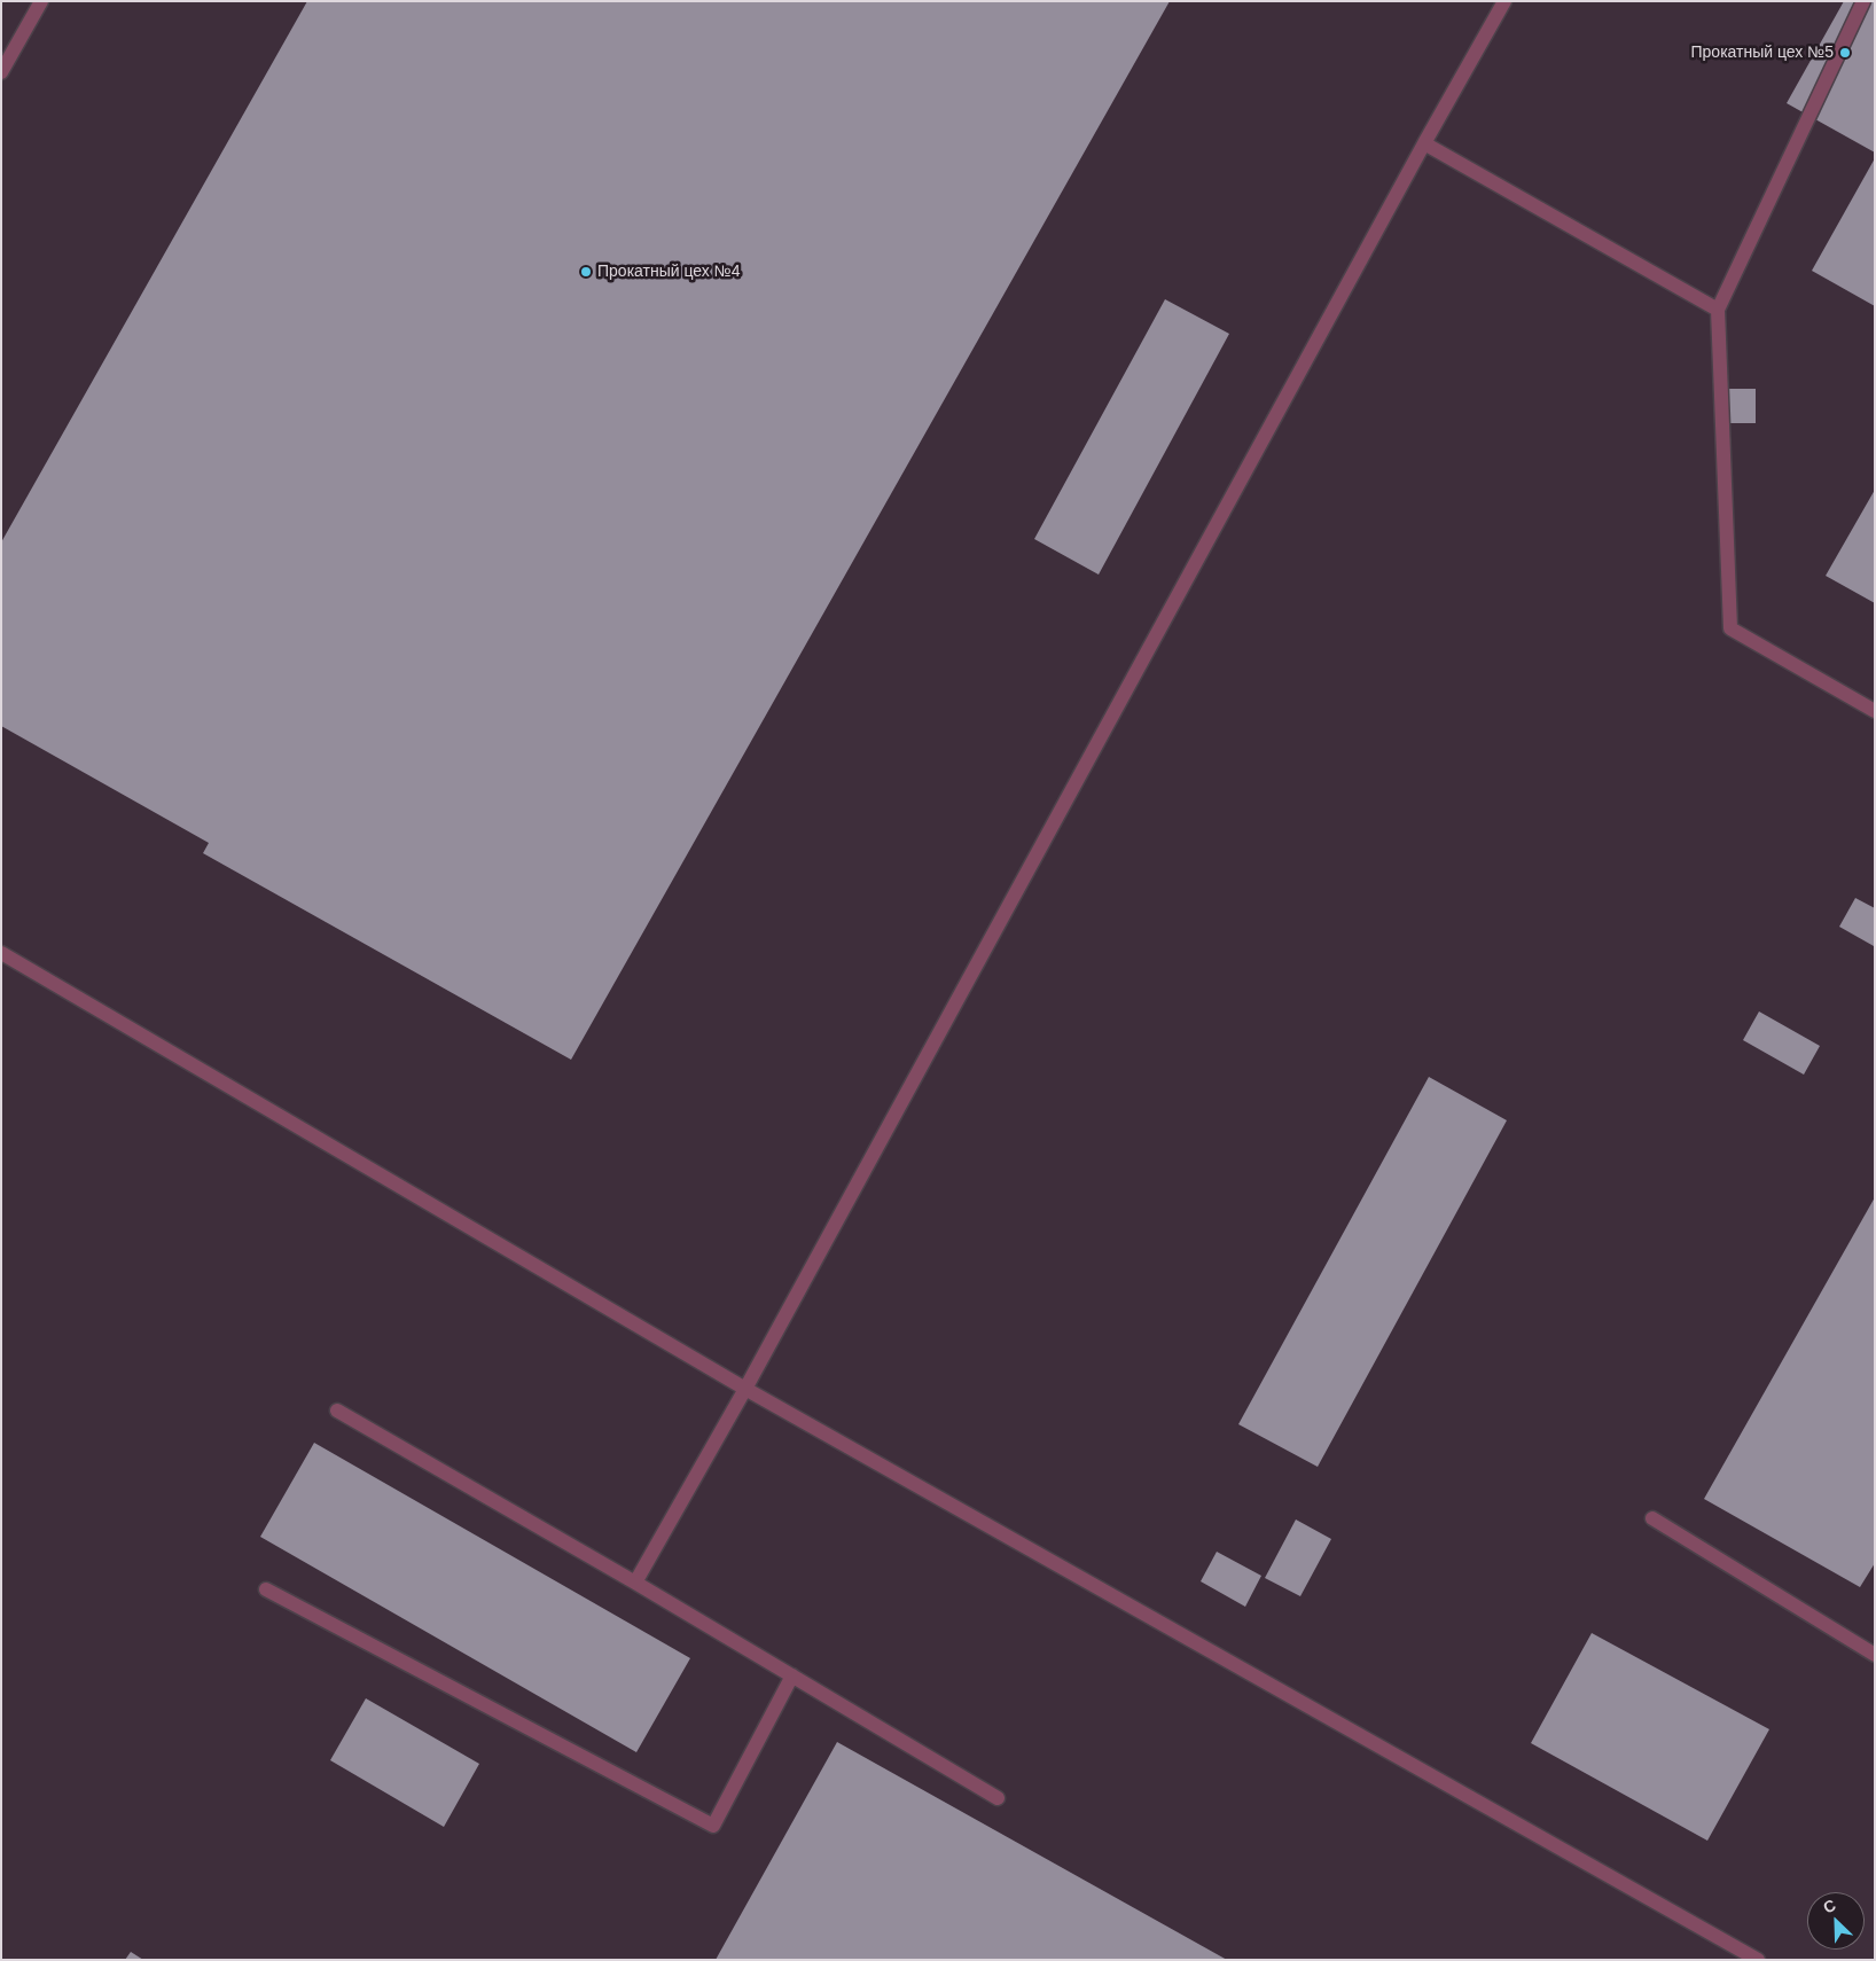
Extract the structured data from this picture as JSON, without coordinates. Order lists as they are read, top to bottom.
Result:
{
  "places": ["Прокатный цех №5", "Прокатный цех №4"],
  "north": "top left"
}
